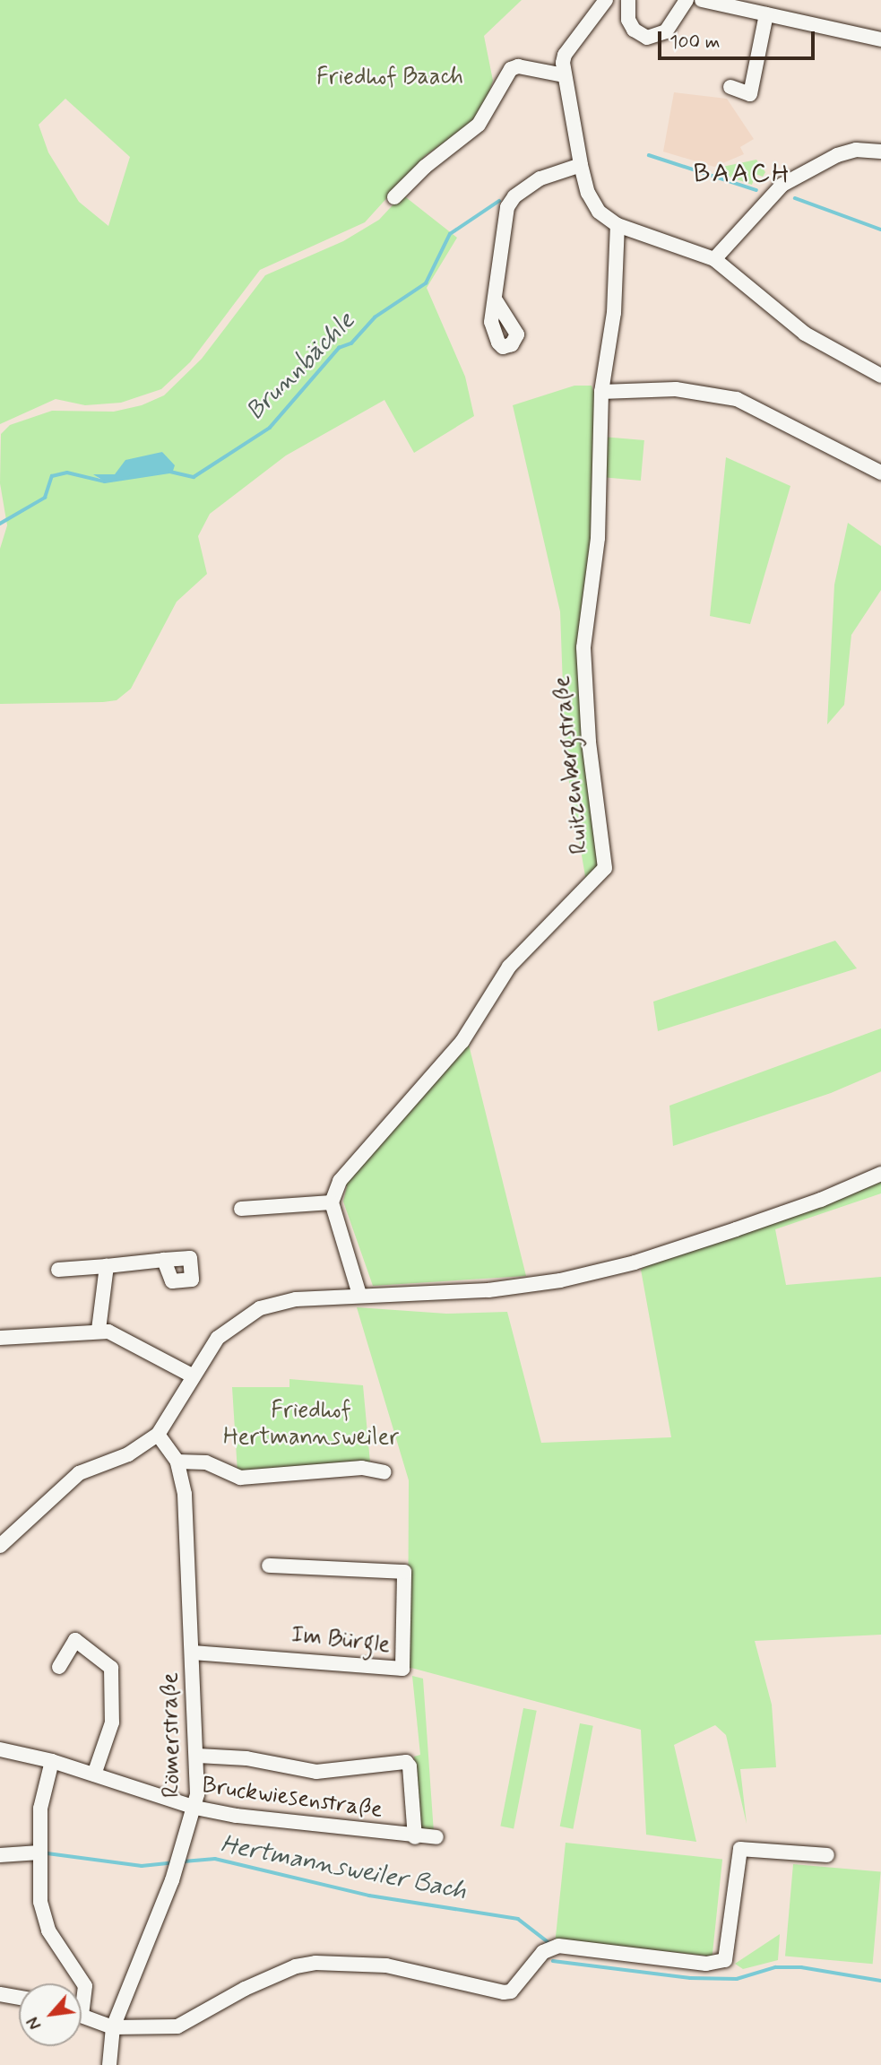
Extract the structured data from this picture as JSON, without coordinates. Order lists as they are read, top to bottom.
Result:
{
  "streets": {
    "street": [
      "Ruitzenbergstraße",
      "Im Bürgle",
      "Römerstraße",
      "Bruckwiesenstraße"
    ]
  },
  "crossings": [
    ["Im Bürgle", "Römerstraße"],
    ["Römerstraße", "Bruckwiesenstraße"]
  ],
  "districts": ["BAACH"],
  "water": ["Brunnbächle", "Hertmannsweiler Bach"],
  "parks": ["Friedhof Baach", "Friedhof Hertmannsweiler"],
  "scale_bar": "100 m",
  "north": "bottom left"
}
